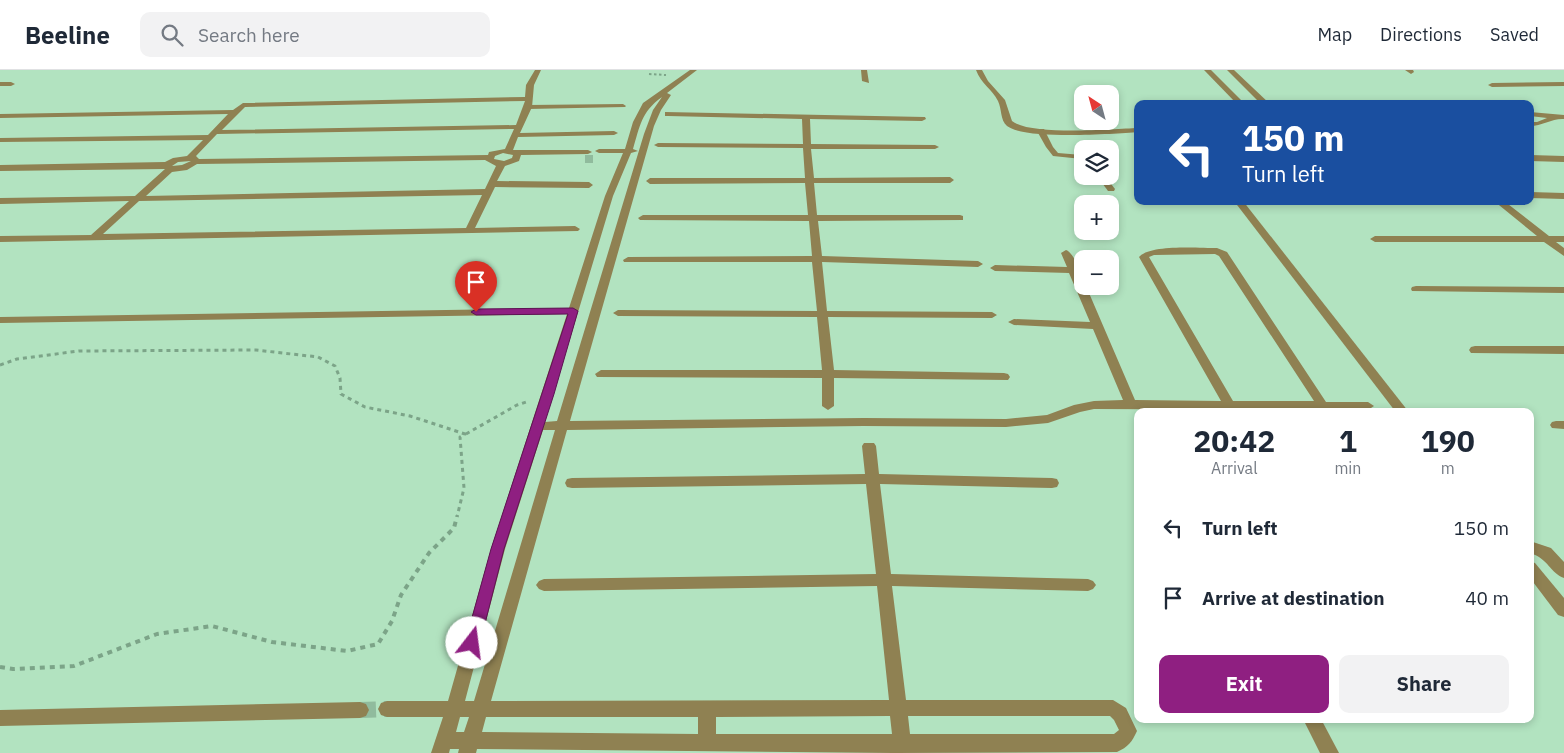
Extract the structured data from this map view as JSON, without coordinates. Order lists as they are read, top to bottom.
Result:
{
  "north": "top left",
  "page": {
    "header": "Beeline",
    "search": "Search here",
    "nav": ["Map", "Directions", "Saved"],
    "map_buttons": ["+", "−"],
    "turn": ["150 m", "Turn left"],
    "eta": [
      "20:42",
      "Arrival",
      "1",
      "min",
      "190",
      "m"
    ],
    "list": [
      {
        "name": "Turn left",
        "value": "150 m"
      },
      {
        "name": "Arrive at destination",
        "value": "40 m"
      }
    ],
    "buttons": ["Exit", "Share"]
  }
}
